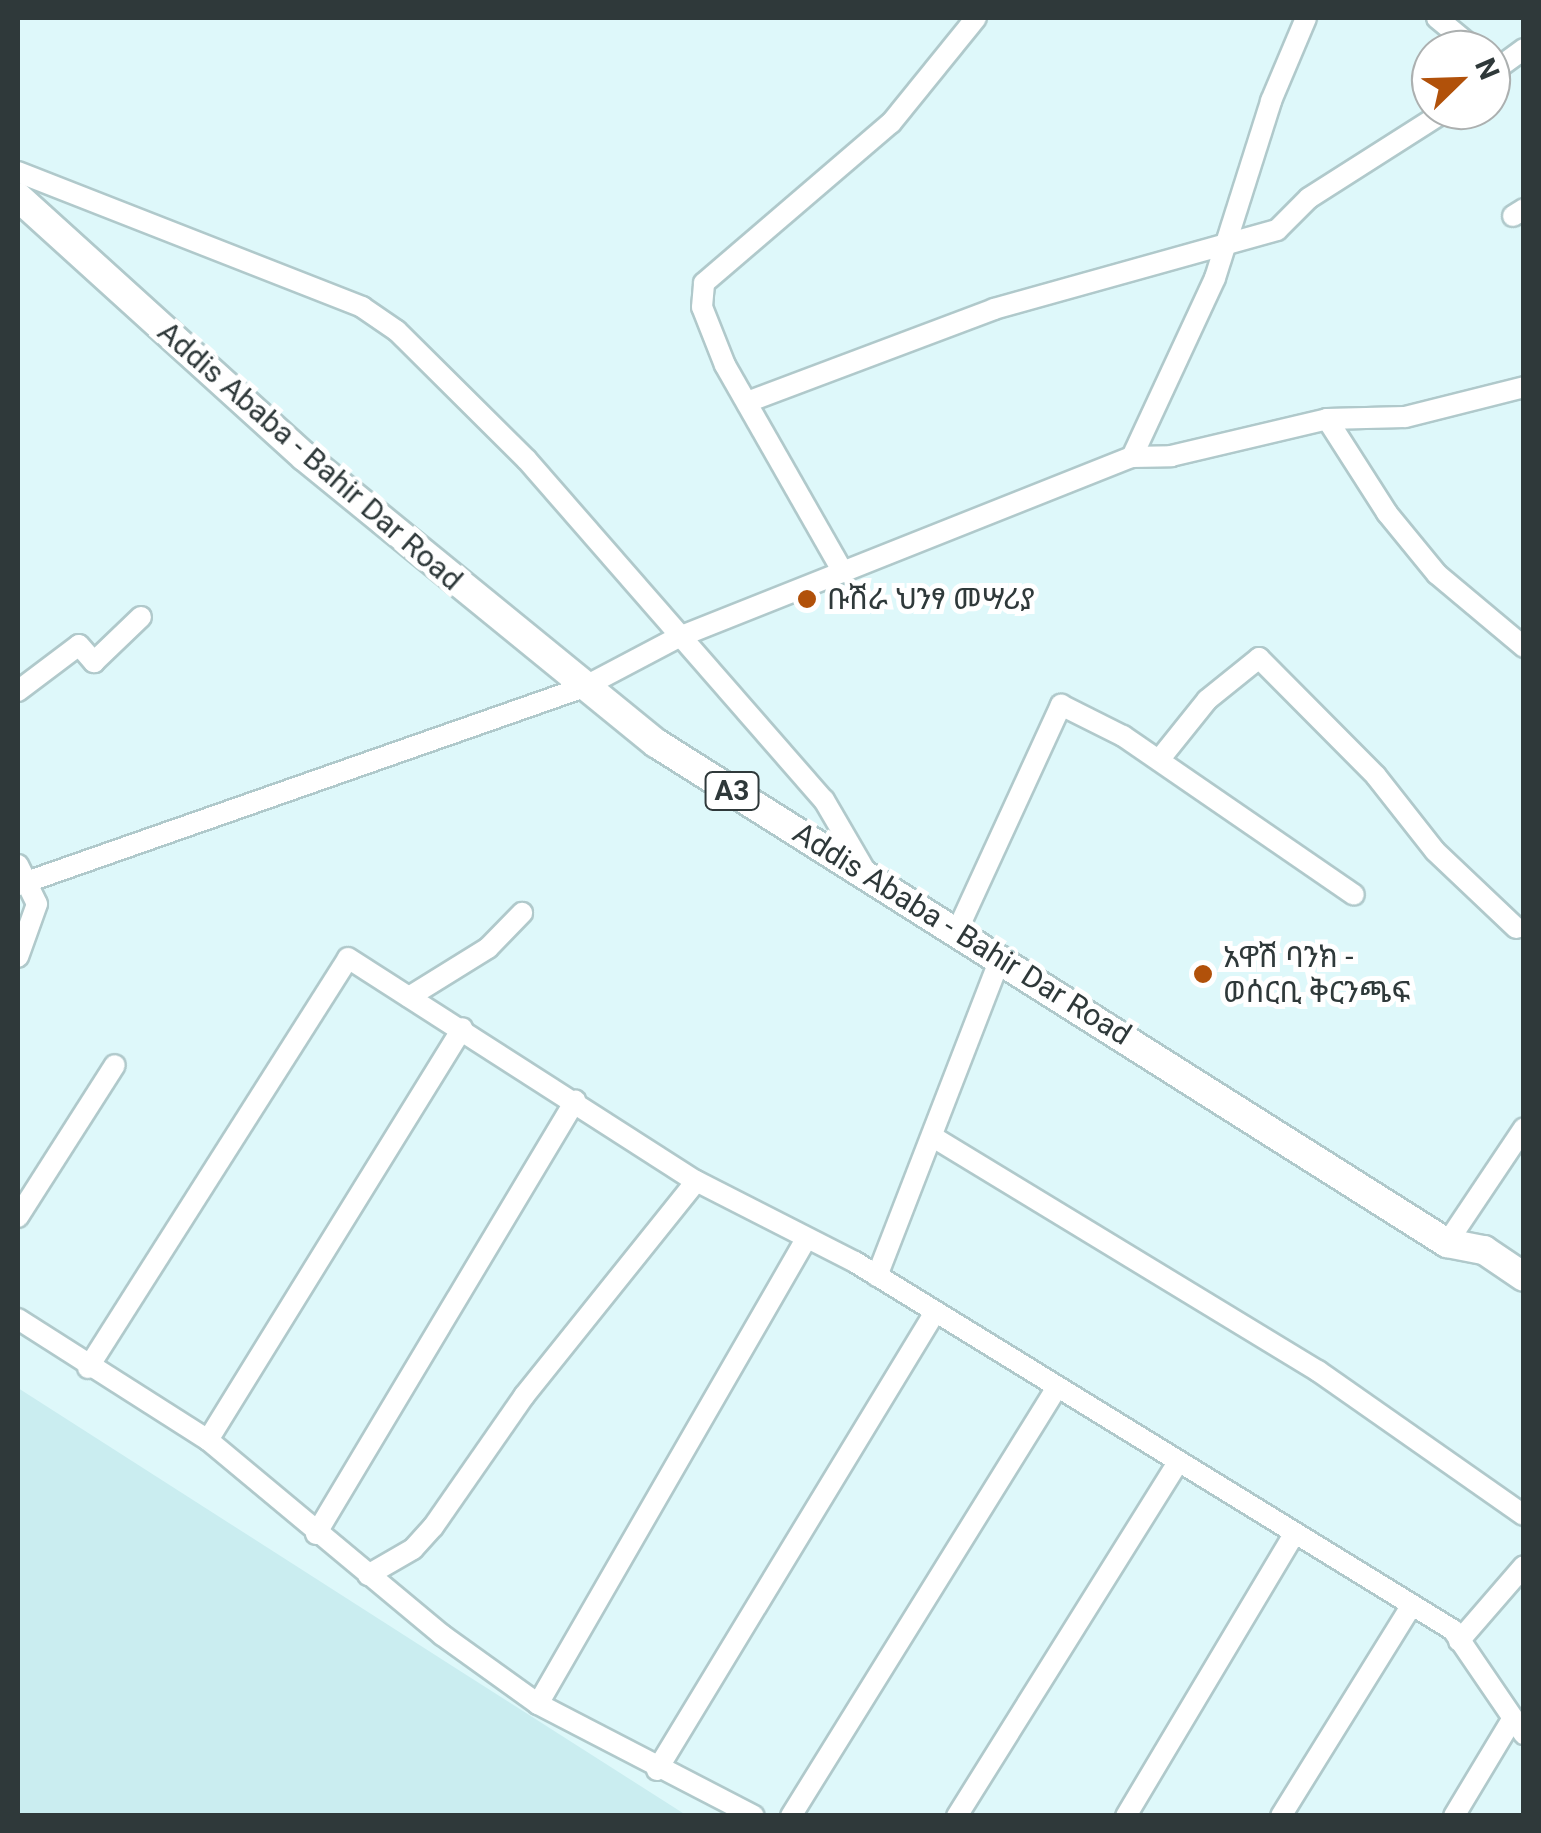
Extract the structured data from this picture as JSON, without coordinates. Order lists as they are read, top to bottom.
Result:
{
  "streets": {
    "highway": ["Addis Ababa - Bahir Dar Road", "A3"]
  },
  "places": ["ቡሽራ ህንፃ መሣሪያ", "አዋሽ ባንክ - ወሰርቢ ቅርንጫፍ"],
  "north": "top right"
}
